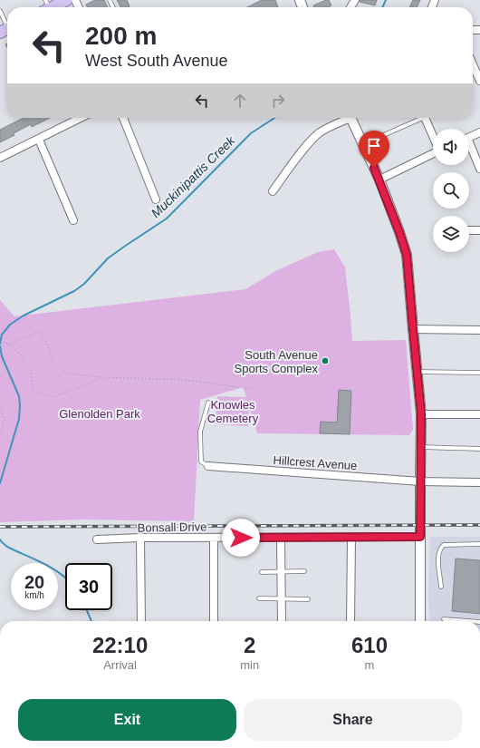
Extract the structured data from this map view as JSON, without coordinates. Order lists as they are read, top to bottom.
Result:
{
  "streets": {
    "street": ["Hillcrest Avenue", "Bonsall Drive"]
  },
  "water": ["Muckinipattis Creek"],
  "parks": ["Knowles Cemetery", "Glenolden Park"],
  "places": ["South Avenue Sports Complex"],
  "page": {
    "turn": ["200 m", "West South Avenue"],
    "speed": "20 km/h",
    "limit": "30",
    "eta": [
      "22:10",
      "Arrival",
      "2",
      "min",
      "610",
      "m"
    ],
    "buttons": ["Exit", "Share"]
  }
}
